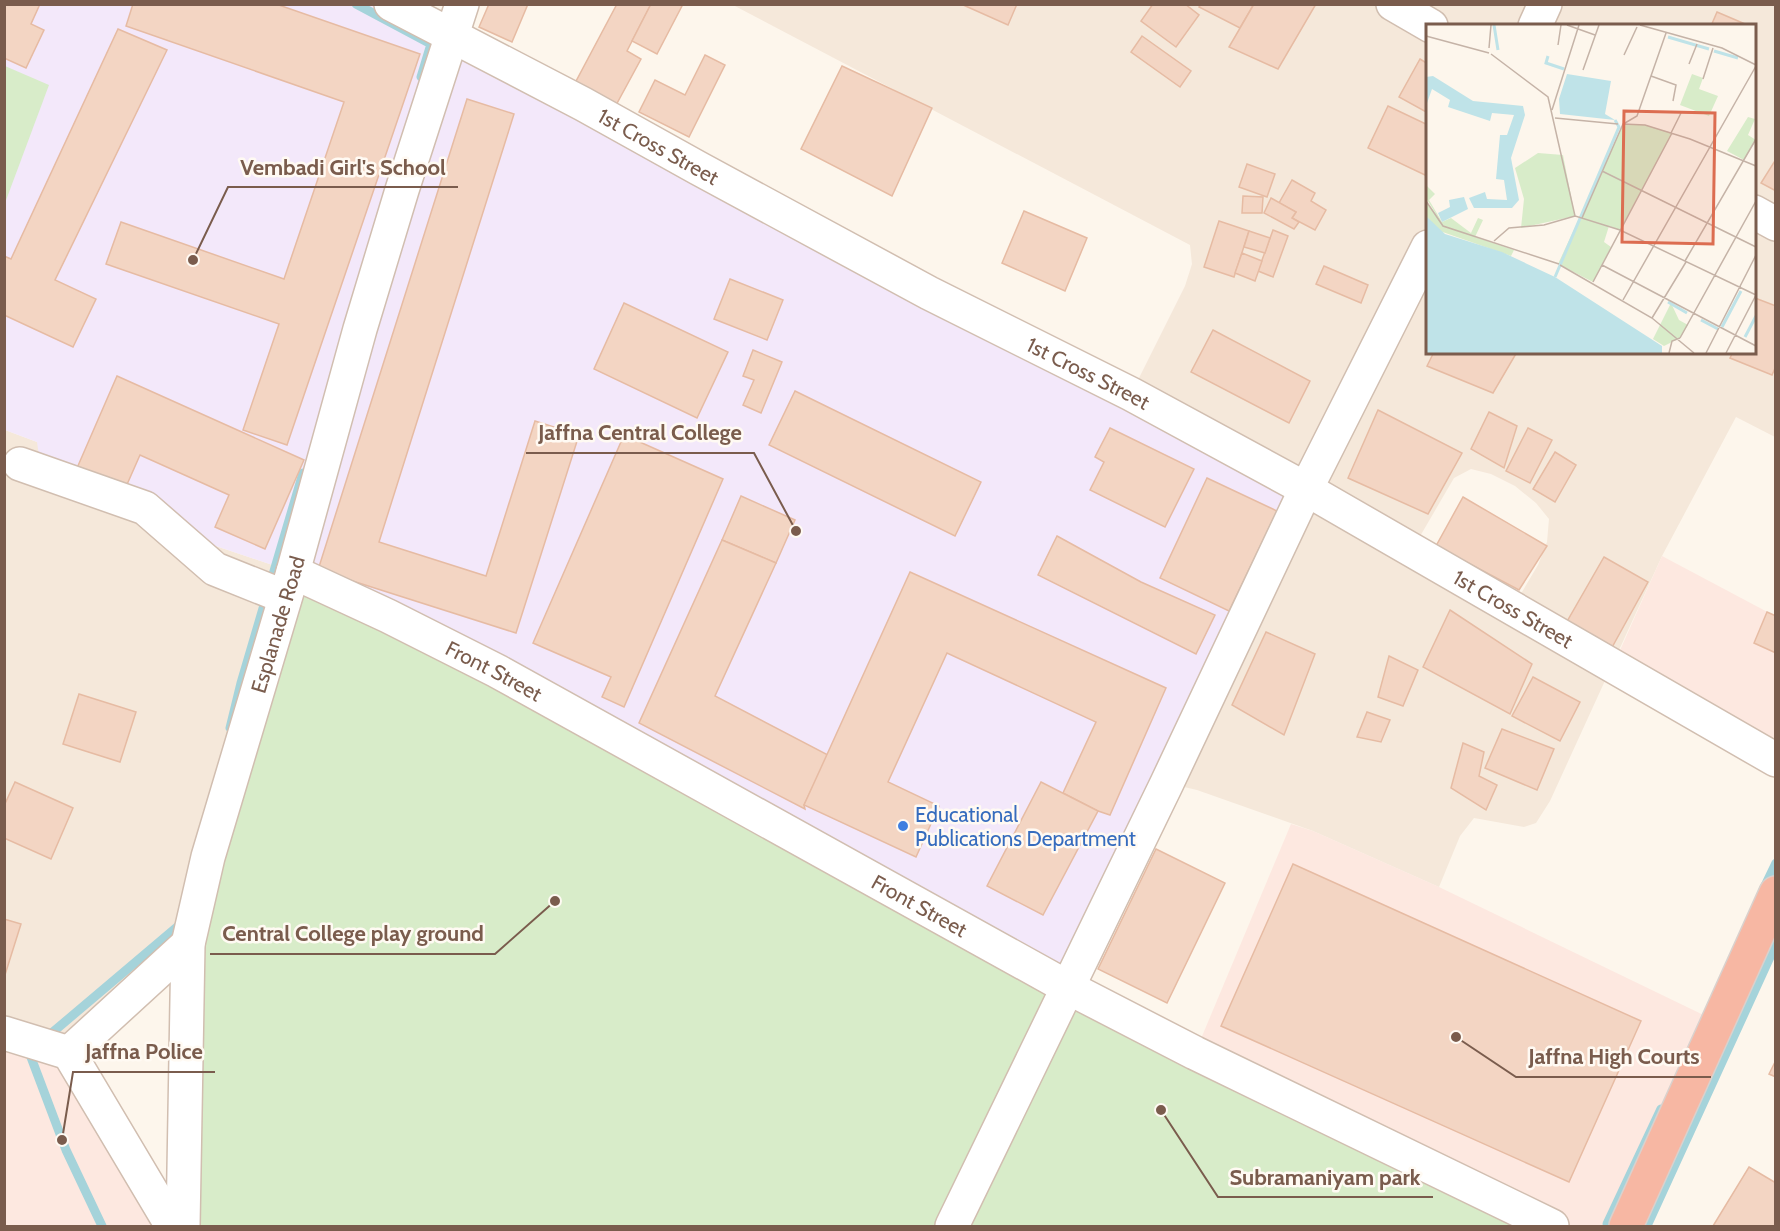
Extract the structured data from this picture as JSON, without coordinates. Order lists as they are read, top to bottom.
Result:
{
  "streets": {
    "street": ["1st Cross Street", "Esplanade Road", "Front Street"]
  },
  "crossings": [
    ["1st Cross Street", "Esplanade Road"],
    ["Esplanade Road", "Front Street"]
  ],
  "places": [
    "Vembadi Girl's School",
    "Jaffna Central College",
    "Educational Publications Department",
    "Central College play ground",
    "Jaffna High Courts",
    "Subramaniyam park",
    "Jaffna Police"
  ]
}
